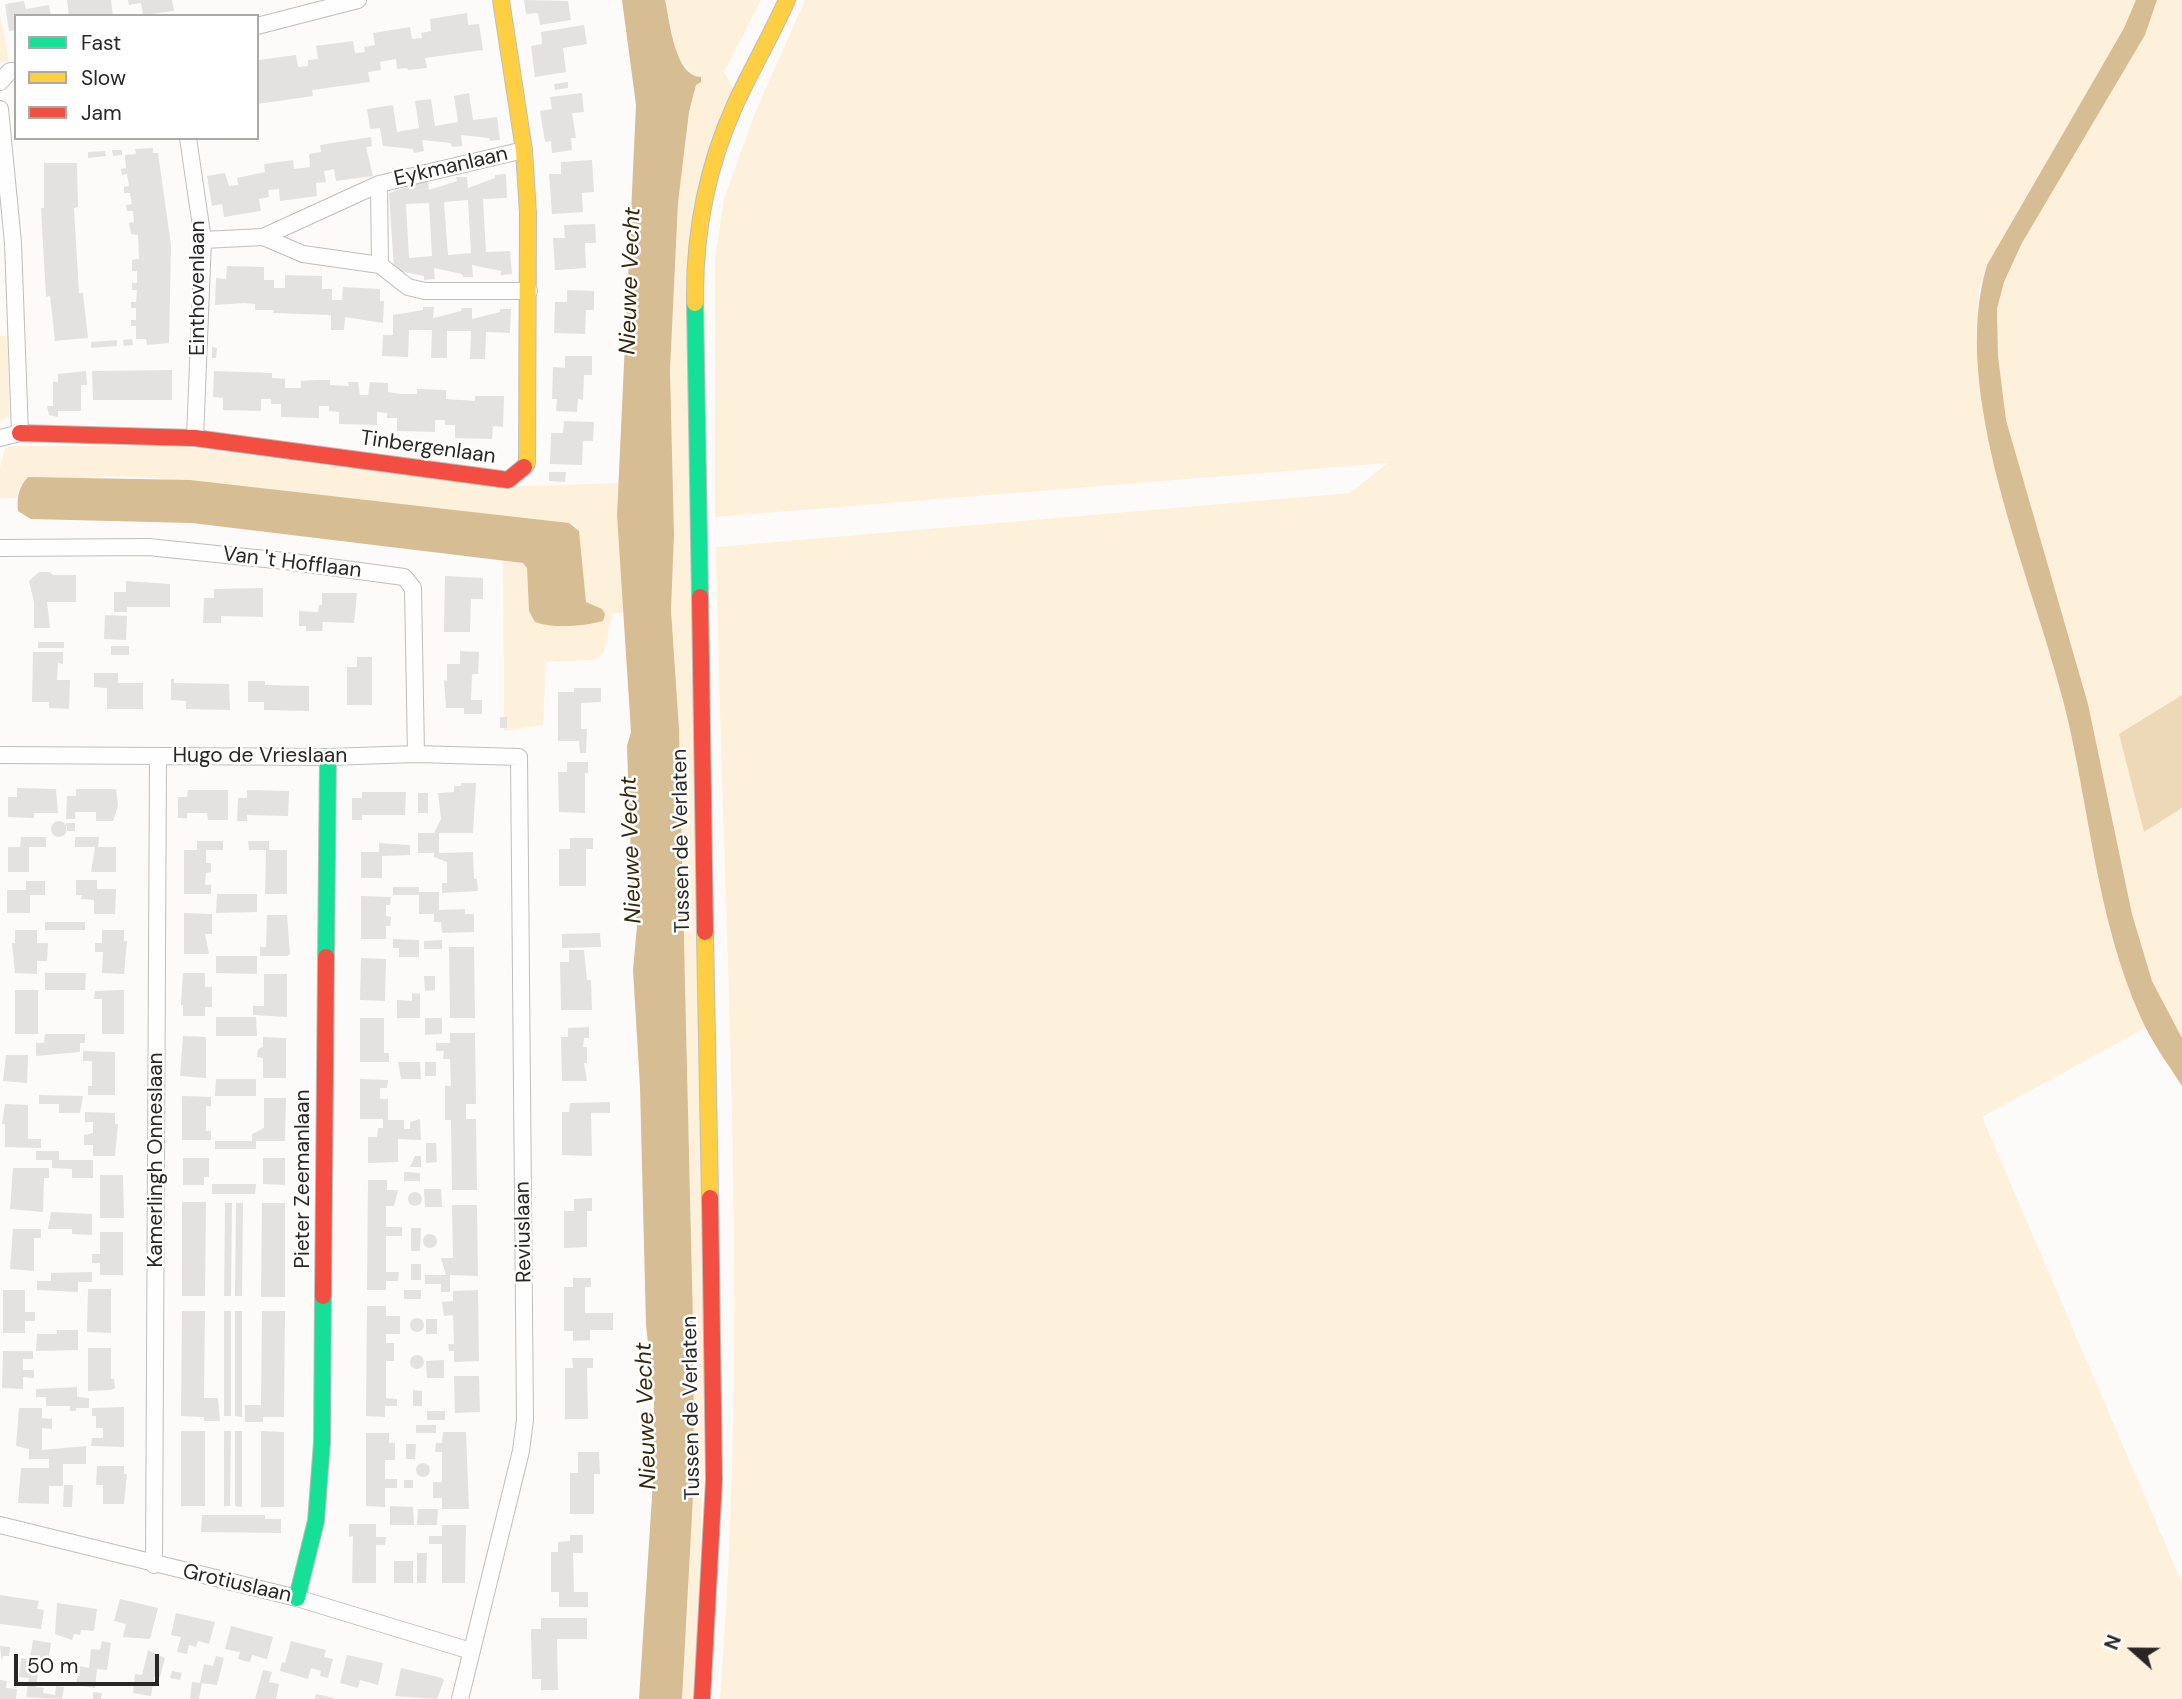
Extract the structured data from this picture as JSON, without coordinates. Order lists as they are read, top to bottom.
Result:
{
  "streets": {
    "street": [
      "Eykmanlaan",
      "Einthovenlaan",
      "Tinbergenlaan",
      "Van 't Hofflaan",
      "Hugo de Vrieslaan",
      "Tussen de Verlaten",
      "Kamerlingh Onneslaan",
      "Pieter Zeemanlaan",
      "Reviuslaan",
      "Grotiuslaan"
    ]
  },
  "crossings": [
    ["Eykmanlaan", "Einthovenlaan"],
    ["Eykmanlaan", "Tinbergenlaan"],
    ["Einthovenlaan", "Tinbergenlaan"],
    ["Van 't Hofflaan", "Hugo de Vrieslaan"],
    ["Hugo de Vrieslaan", "Kamerlingh Onneslaan"],
    ["Hugo de Vrieslaan", "Pieter Zeemanlaan"],
    ["Hugo de Vrieslaan", "Reviuslaan"],
    ["Kamerlingh Onneslaan", "Grotiuslaan"],
    ["Pieter Zeemanlaan", "Grotiuslaan"],
    ["Reviuslaan", "Grotiuslaan"]
  ],
  "water": ["Nieuwe Vecht"],
  "legend": ["Fast", "Slow", "Jam"],
  "scale_bar": "50 m",
  "north": "left"
}
